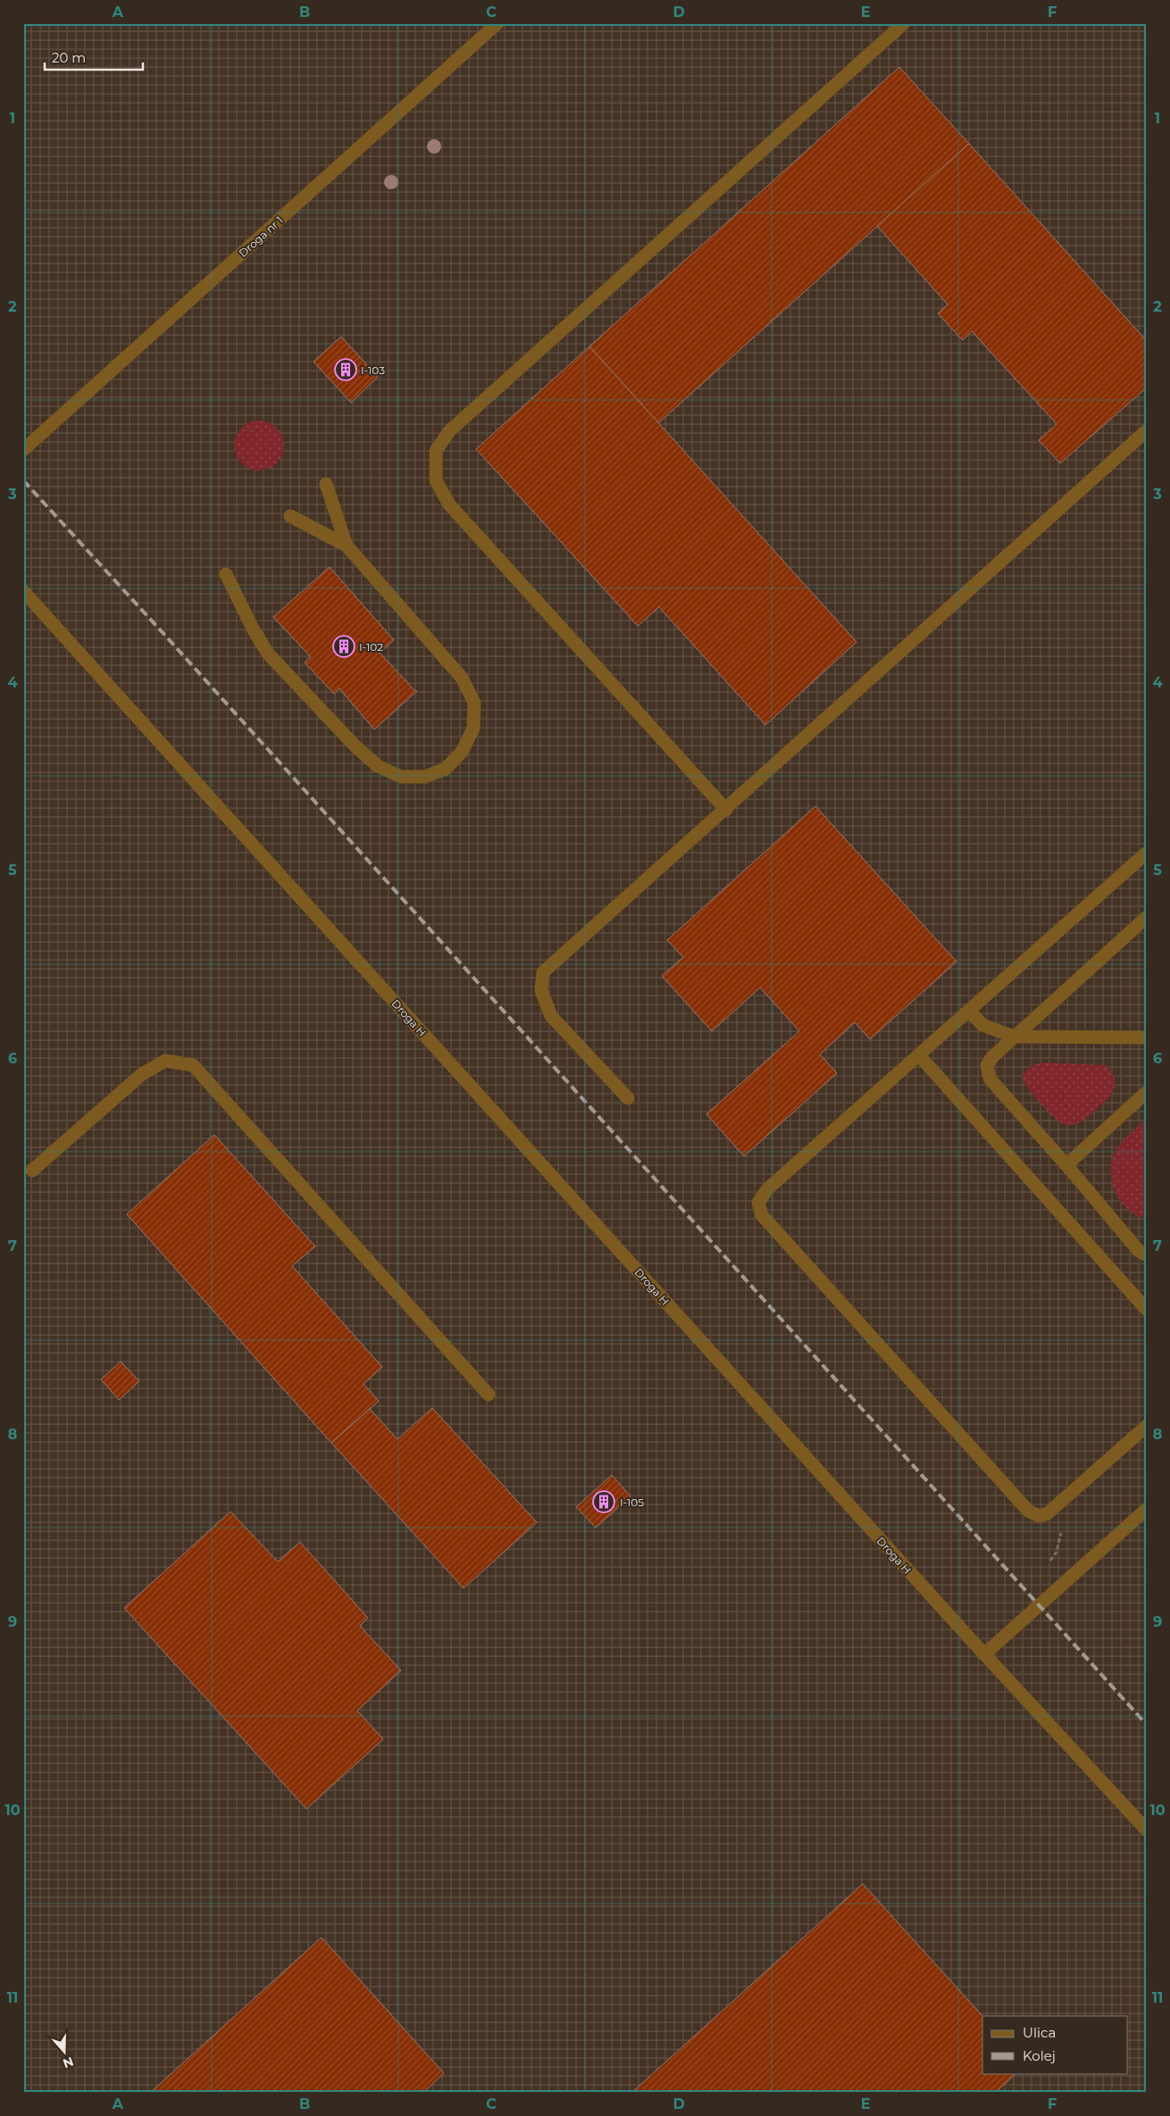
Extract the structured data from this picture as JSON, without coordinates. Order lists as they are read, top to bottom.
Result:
{
  "streets": {
    "lane": ["Droga nr 1", "Droga H"]
  },
  "places": {
    "building": ["I-103", "I-102", "I-105"]
  },
  "legend": ["Ulica", "Kolej"],
  "scale_bar": "20 m",
  "north": "bottom",
  "grid": {
    "columns": [
      "A",
      "B",
      "C",
      "D",
      "E",
      "F"
    ],
    "rows": [
      "1",
      "2",
      "3",
      "4",
      "5",
      "6",
      "7",
      "8",
      "9",
      "10",
      "11"
    ]
  }
}
